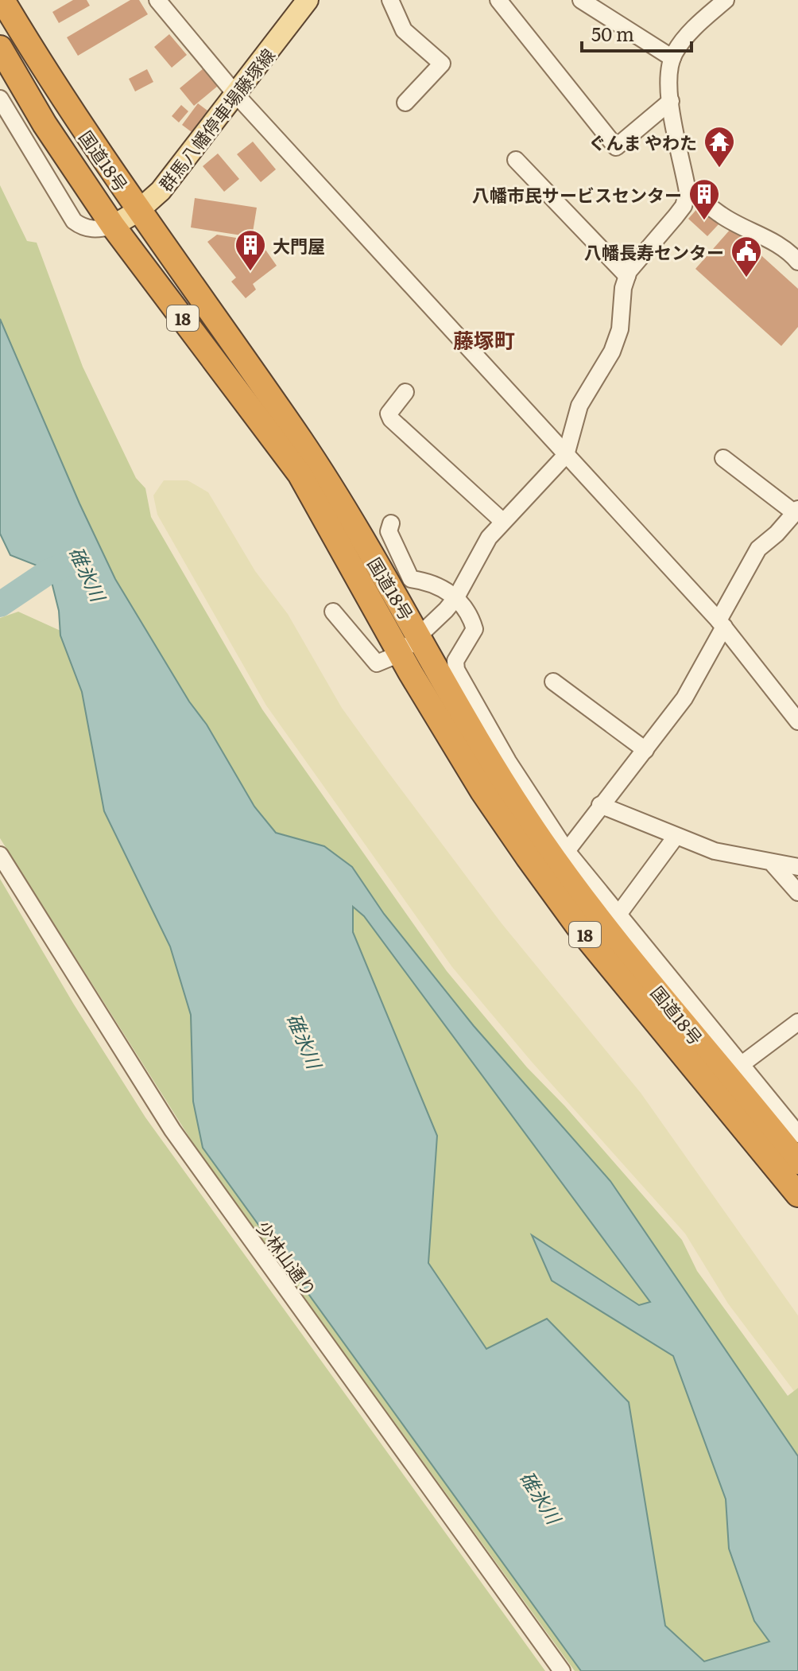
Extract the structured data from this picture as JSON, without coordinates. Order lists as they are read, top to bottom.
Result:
{
  "streets": {
    "highway": ["国道18号", "18"],
    "main road": ["群馬八幡停車場藤塚線"],
    "street": ["少林山通り"]
  },
  "crossings": [
    ["群馬八幡停車場藤塚線", "国道18号"]
  ],
  "districts": ["藤塚町"],
  "water": ["碓氷川"],
  "places": {
    "temple": ["ぐんま やわた"],
    "building": ["八幡市民サービスセンター", "大門屋"],
    "public building": ["八幡長寿センター"]
  },
  "scale_bar": "50 m"
}
